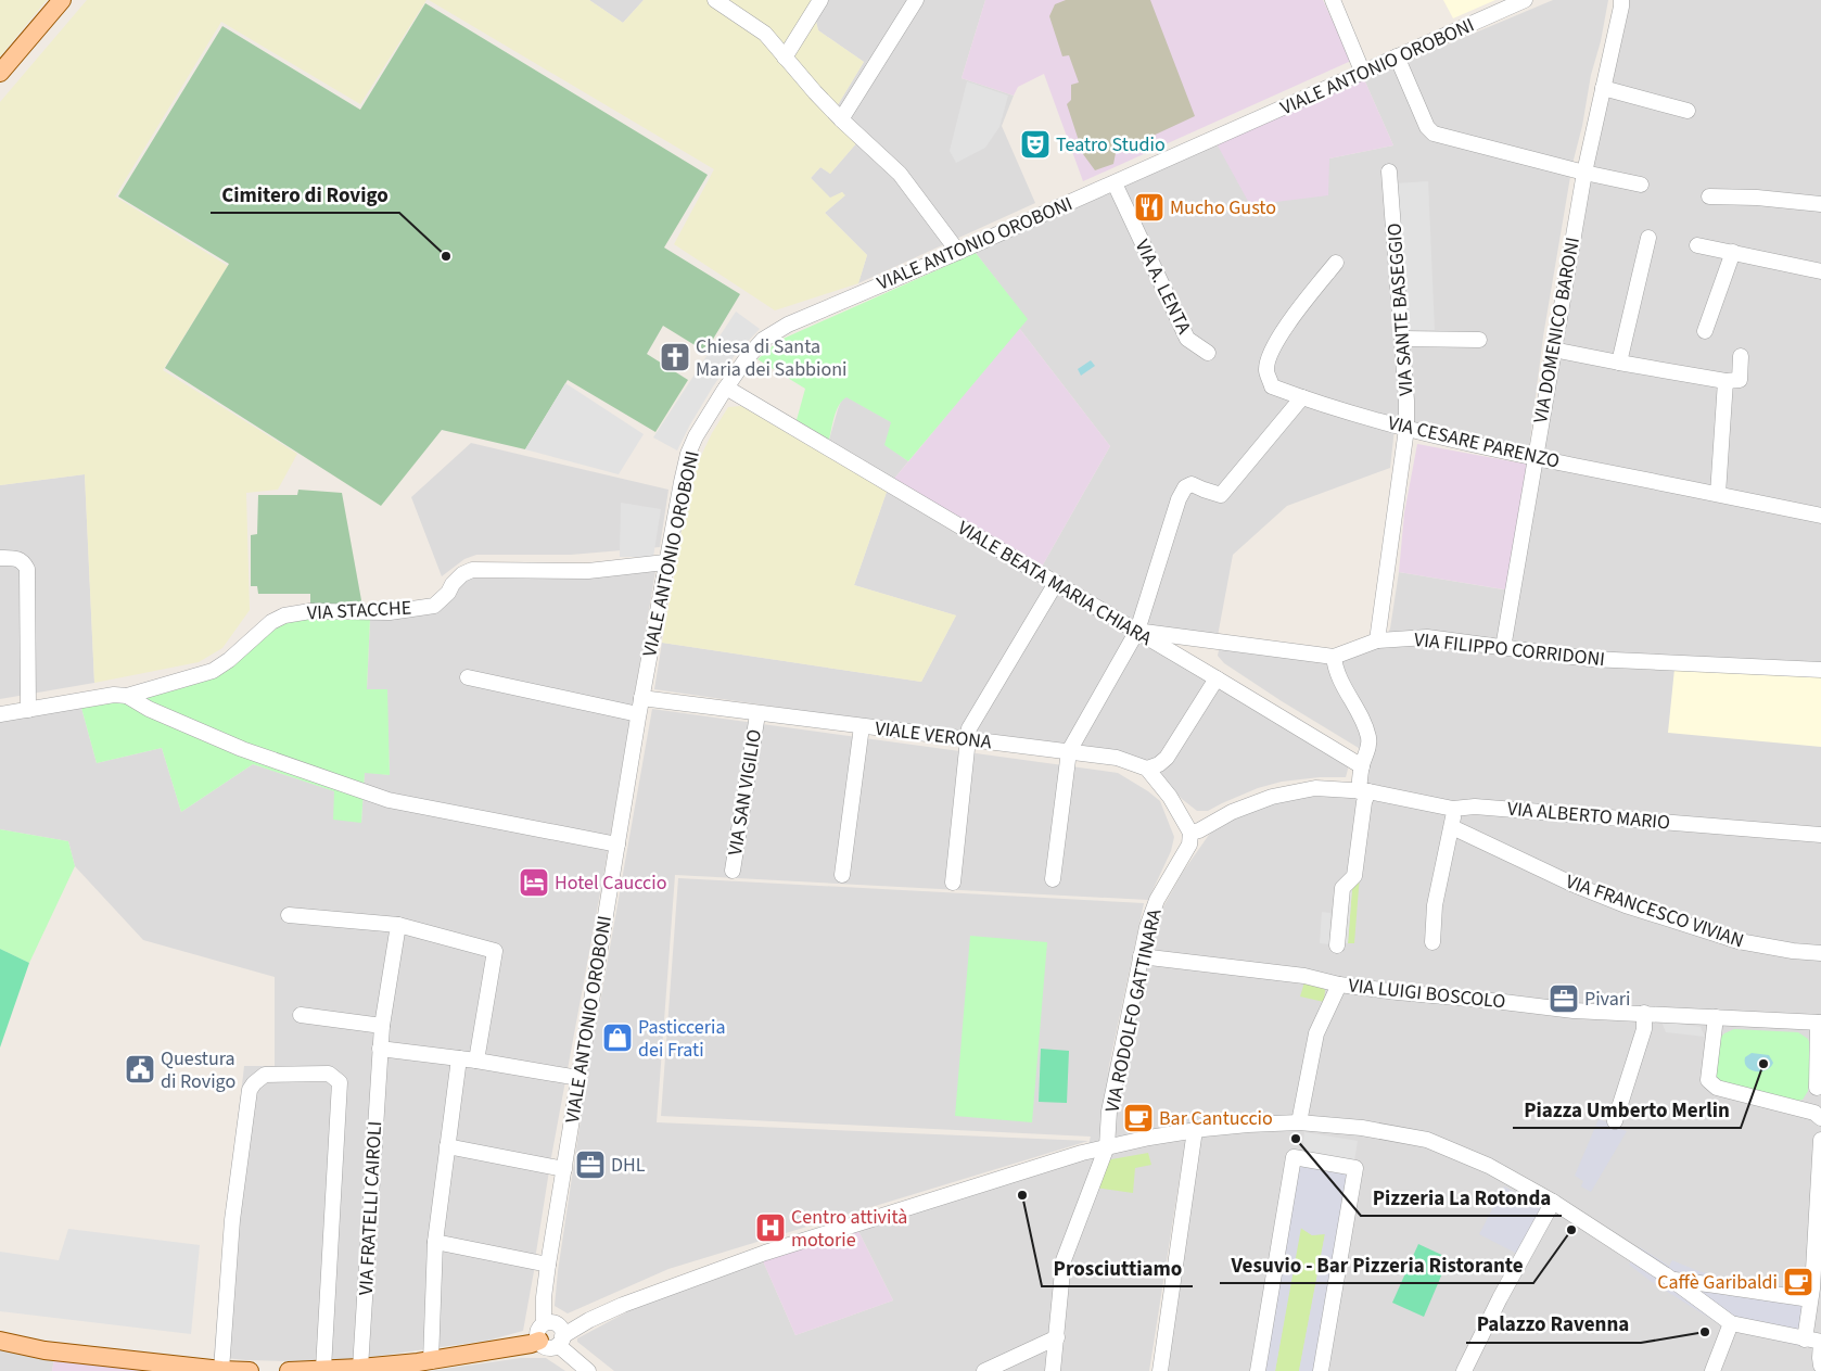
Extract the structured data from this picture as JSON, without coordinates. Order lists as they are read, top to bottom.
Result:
{
  "streets": {
    "street": [
      "VIALE ANTONIO OROBONI",
      "VIA A. LENTA",
      "VIA SANTE BASEGGIO",
      "VIA DOMENICO BARONI",
      "VIA CESARE PARENZO",
      "VIALE BEATA MARIA CHIARA",
      "VIA STACCHE",
      "VIA FILIPPO CORRIDONI",
      "VIALE VERONA",
      "VIA SAN VIGILIO",
      "VIA ALBERTO MARIO",
      "VIA FRANCESCO VIVIAN",
      "VIA LUIGI BOSCOLO",
      "VIA RODOLFO GATTINARA",
      "VIA FRATELLI CAIROLI"
    ]
  },
  "crossings": [
    ["VIALE ANTONIO OROBONI", "VIA A. LENTA"],
    ["VIALE ANTONIO OROBONI", "VIALE BEATA MARIA CHIARA"],
    ["VIALE ANTONIO OROBONI", "VIA STACCHE"],
    ["VIALE ANTONIO OROBONI", "VIALE VERONA"],
    ["VIA SANTE BASEGGIO", "VIA CESARE PARENZO"],
    ["VIA SANTE BASEGGIO", "VIA FILIPPO CORRIDONI"],
    ["VIA DOMENICO BARONI", "VIA CESARE PARENZO"],
    ["VIA DOMENICO BARONI", "VIA FILIPPO CORRIDONI"],
    ["VIALE BEATA MARIA CHIARA", "VIA FILIPPO CORRIDONI"],
    ["VIALE VERONA", "VIA SAN VIGILIO"],
    ["VIA LUIGI BOSCOLO", "VIA RODOLFO GATTINARA"]
  ],
  "places": {
    "theatre": ["Teatro Studio"],
    "restaurant": ["Mucho Gusto"],
    "other": [
      "Cimitero di Rovigo",
      "Piazza Umberto Merlin",
      "Pizzeria La Rotonda",
      "Prosciuttiamo",
      "Vesuvio - Bar Pizzeria Ristorante",
      "Palazzo Ravenna"
    ],
    "church": ["Chiesa di Santa Maria dei Sabbioni"],
    "hotel": ["Hotel Cauccio"],
    "office": ["Pivari", "DHL"],
    "shop": ["Pasticceria dei Frati"],
    "public building": ["Questura di Rovigo"],
    "cafe": ["Bar Cantuccio", "Caffè Garibaldi"],
    "hospital": ["Centro attività motorie"]
  }
}
